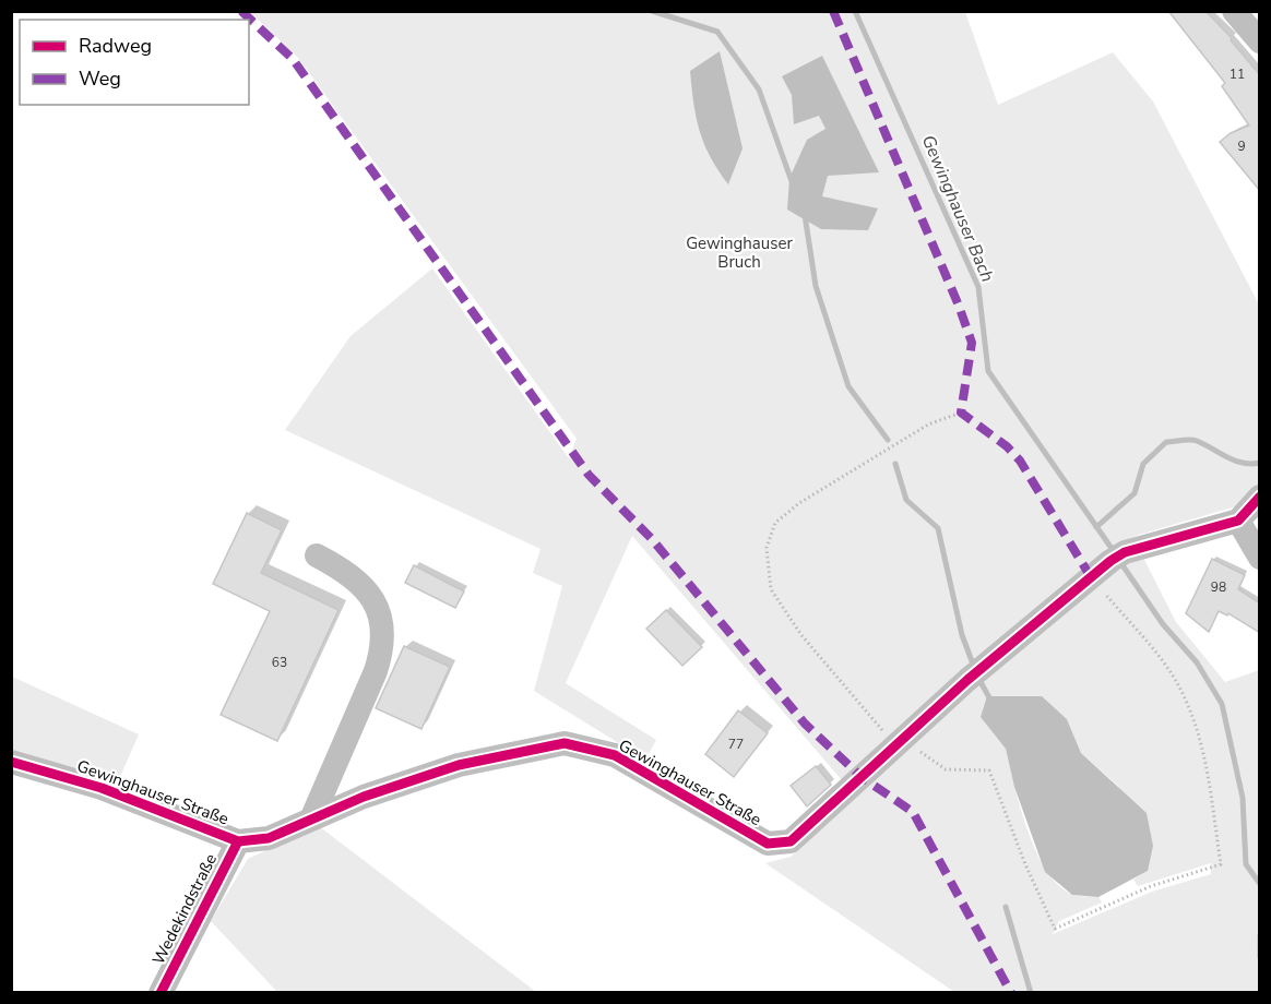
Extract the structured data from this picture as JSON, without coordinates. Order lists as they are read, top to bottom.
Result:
{
  "streets": {
    "street": ["Gewinghauser Straße", "Wedekindstraße"]
  },
  "crossings": [
    ["Gewinghauser Straße", "Wedekindstraße"]
  ],
  "water": ["Gewinghauser Bach"],
  "parks": ["Gewinghauser Bruch"],
  "house_numbers": [
    "11",
    "9",
    "98",
    "63",
    "77"
  ],
  "legend": ["Radweg", "Weg"]
}
